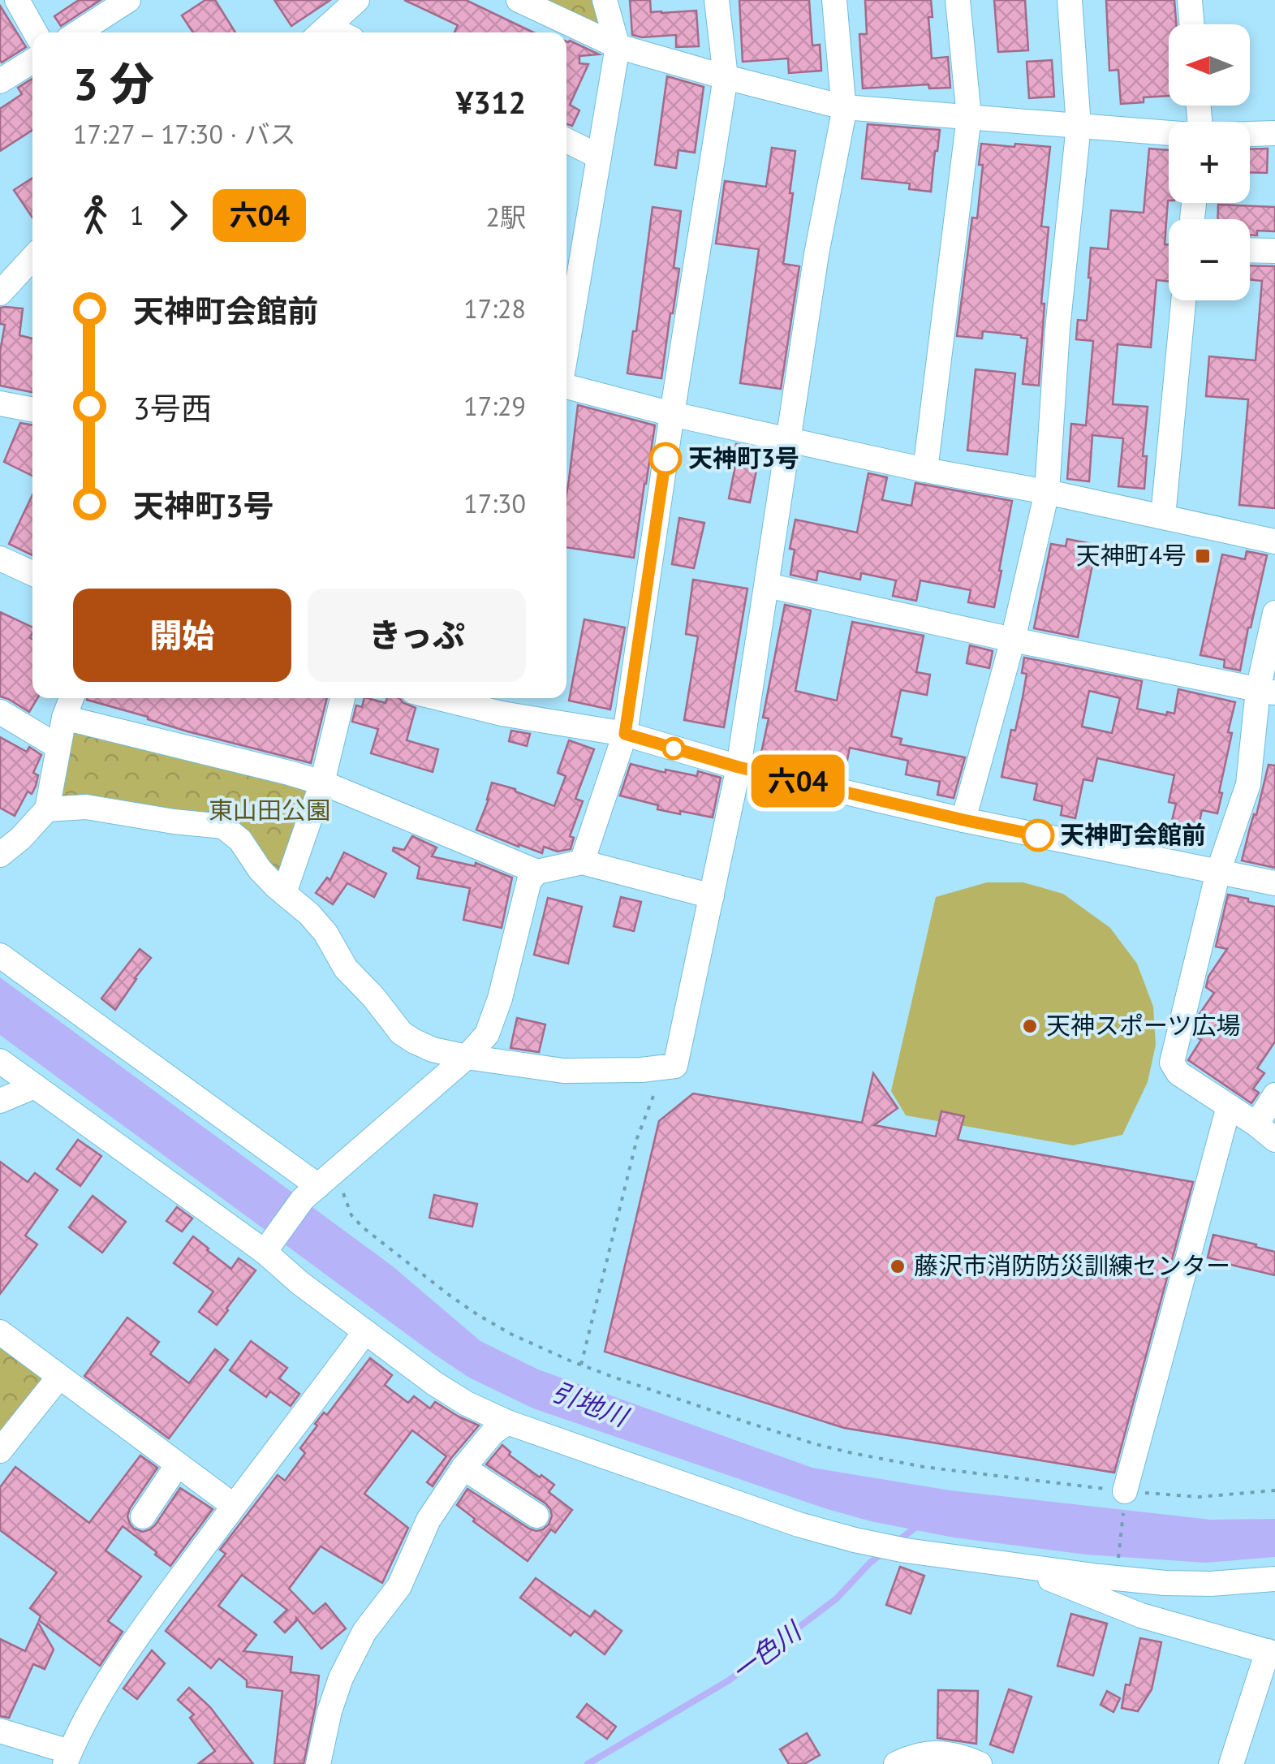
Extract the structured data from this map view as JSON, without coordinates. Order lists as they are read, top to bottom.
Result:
{
  "water": ["引地川", "一色川"],
  "parks": ["東山田公園"],
  "places": {
    "other": [
      "天神町3号",
      "天神町会館前",
      "天神スポーツ広場",
      "藤沢市消防防災訓練センター"
    ],
    "transit": ["天神町4号"]
  },
  "lines": ["bus line 六04"],
  "north": "left",
  "page": {
    "on_map": "六04",
    "map_buttons": ["+", "−"],
    "heading": ["3 分", "17:27 – 17:30 · バス", "¥312"],
    "legs": ["1", "六04", "2駅"],
    "list": [
      {
        "name": "天神町会館前",
        "value": "17:28"
      },
      {
        "name": "3号西",
        "value": "17:29"
      },
      {
        "name": "天神町3号",
        "value": "17:30"
      }
    ],
    "buttons": ["開始", "きっぷ"]
  }
}
